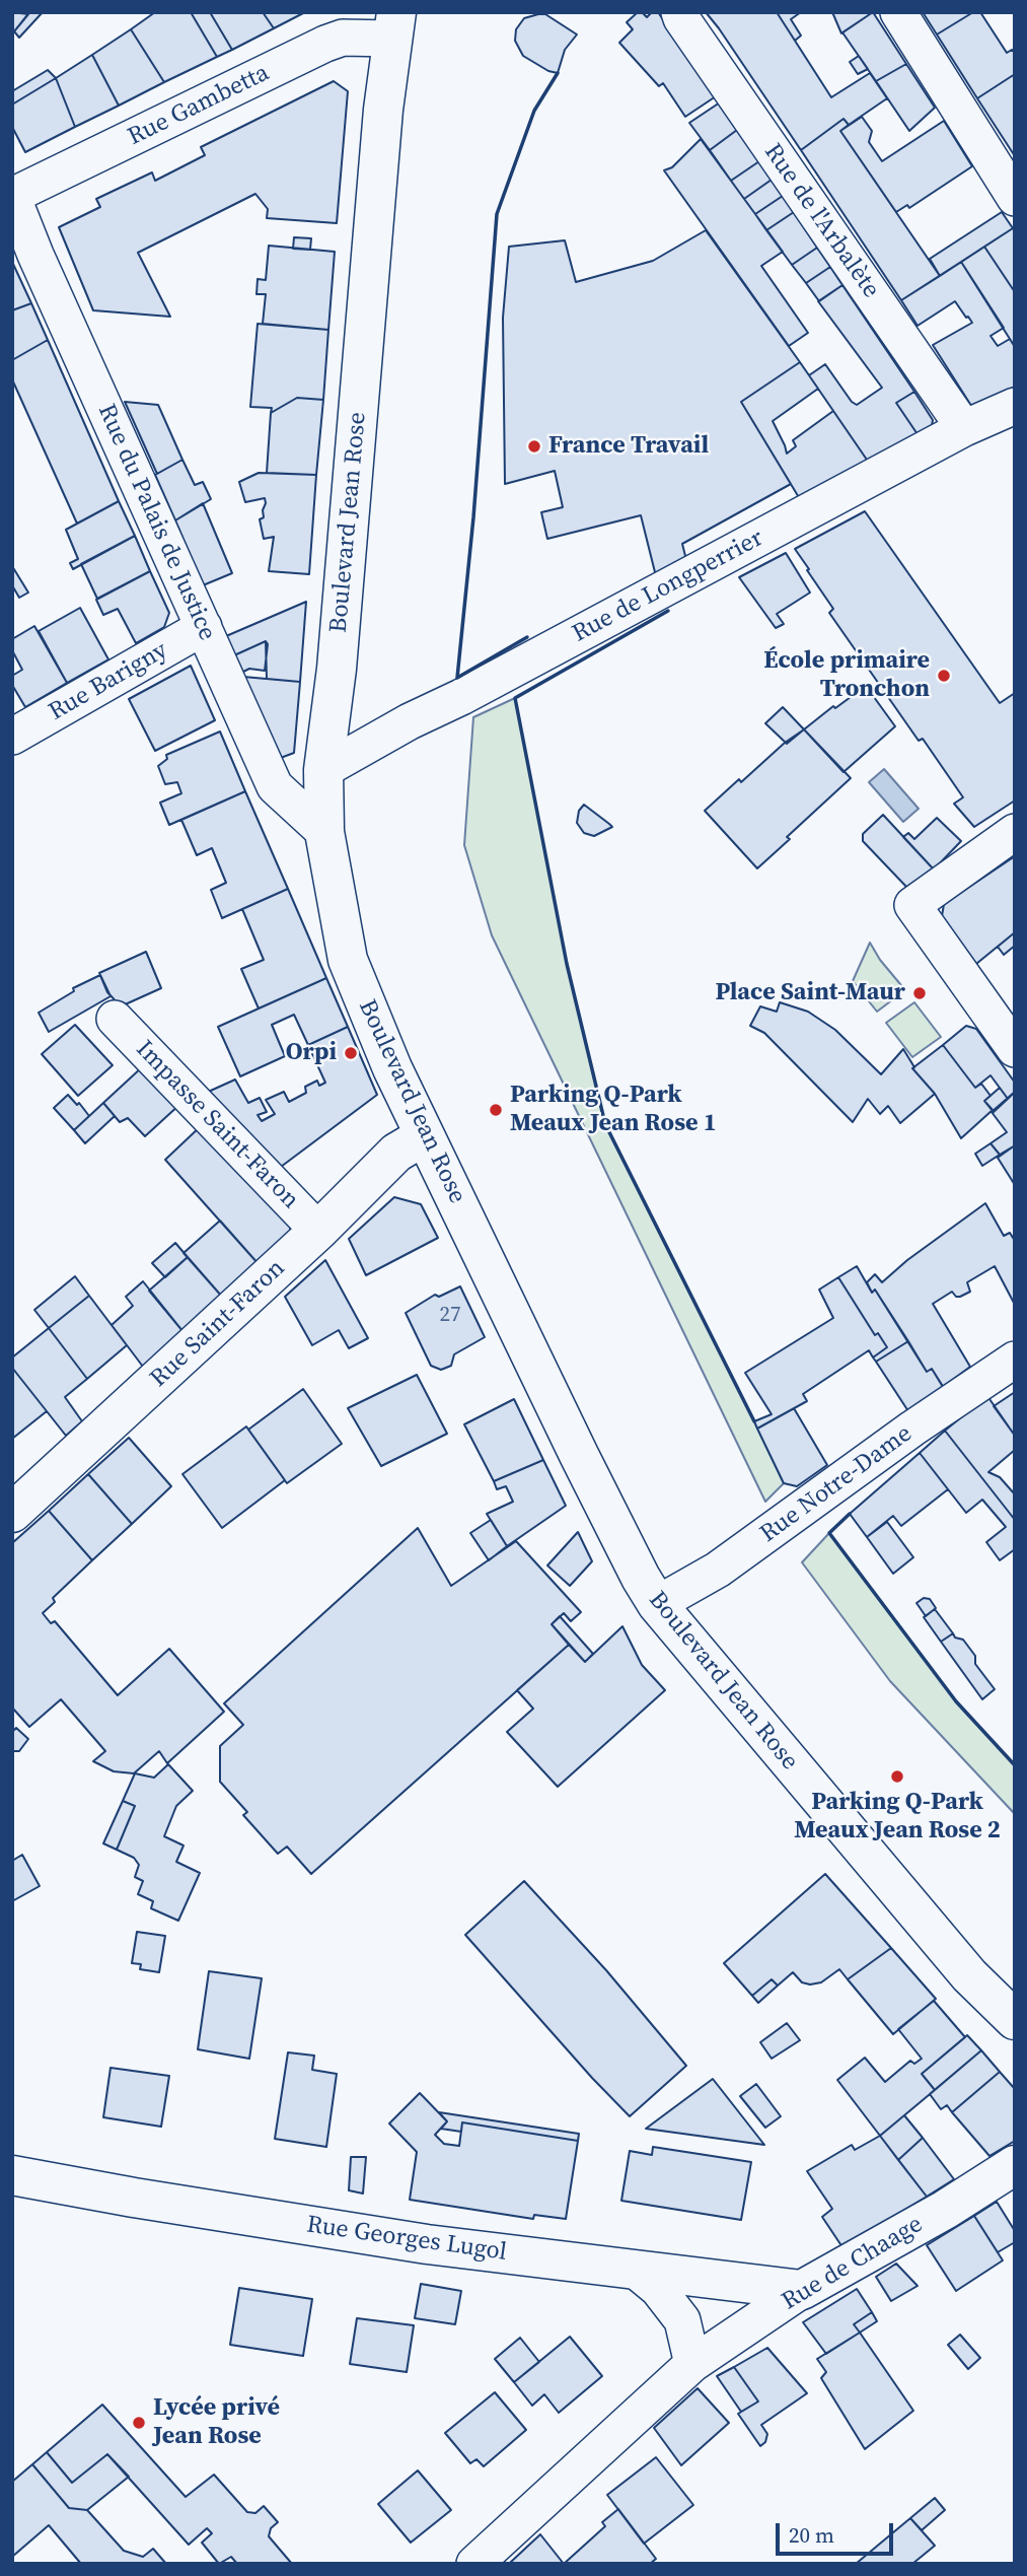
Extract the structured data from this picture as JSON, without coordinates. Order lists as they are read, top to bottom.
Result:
{
  "streets": {
    "main road": [
      "Boulevard Jean Rose",
      "Rue Saint-Faron",
      "Rue Georges Lugol",
      "Rue de Chaage"
    ],
    "street": [
      "Rue Gambetta",
      "Rue de l'Arbalète",
      "Rue du Palais de Justice",
      "Rue de Longperrier",
      "Rue Barigny",
      "Impasse Saint-Faron",
      "Rue Notre-Dame"
    ]
  },
  "crossings": [
    ["Rue Gambetta", "Rue du Palais de Justice"],
    ["Rue Gambetta", "Boulevard Jean Rose"],
    ["Rue de l'Arbalète", "Rue de Longperrier"],
    ["Rue du Palais de Justice", "Boulevard Jean Rose"],
    ["Rue du Palais de Justice", "Rue Barigny"],
    ["Boulevard Jean Rose", "Rue de Longperrier"],
    ["Boulevard Jean Rose", "Rue Saint-Faron"],
    ["Boulevard Jean Rose", "Rue Notre-Dame"],
    ["Impasse Saint-Faron", "Rue Saint-Faron"],
    ["Rue Georges Lugol", "Rue de Chaage"]
  ],
  "places": [
    "France Travail",
    "École primaire Tronchon",
    "Place Saint-Maur",
    "Orpi",
    "Parking Q-Park Meaux Jean Rose 1",
    "Parking Q-Park Meaux Jean Rose 2",
    "Lycée privé Jean Rose"
  ],
  "house_numbers": ["27"],
  "scale_bar": "20 m"
}
